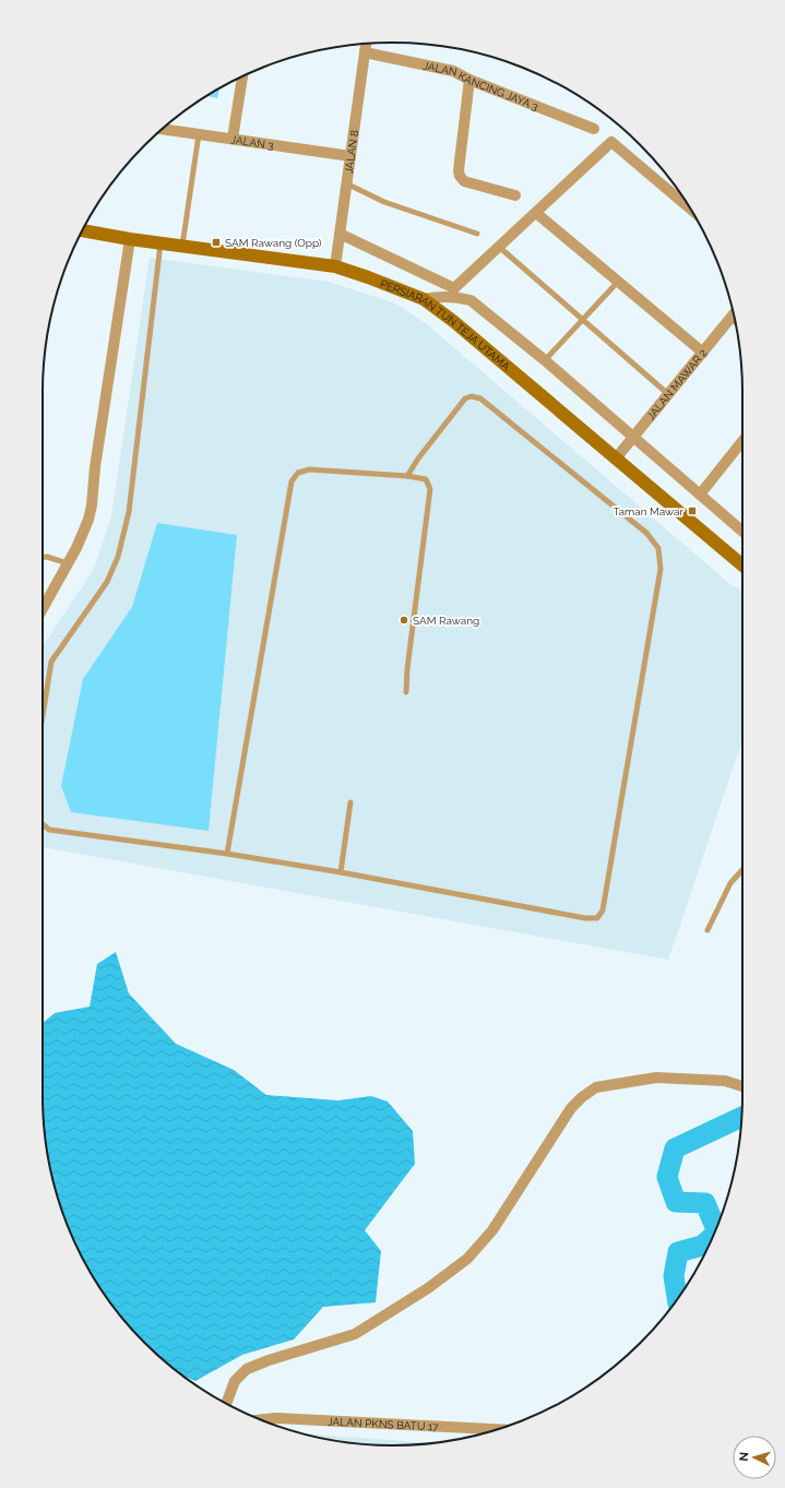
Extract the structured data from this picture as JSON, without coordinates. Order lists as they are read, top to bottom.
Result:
{
  "streets": {
    "street": [
      "JALAN KANCING JAYA 3",
      "JALAN 3",
      "JALAN 8",
      "PERSIARAN TUN TEJA UTAMA",
      "JALAN MAWAR 2",
      "JALAN PKNS BATU 17"
    ]
  },
  "crossings": [
    ["JALAN KANCING JAYA 3", "JALAN 8"],
    ["JALAN 3", "JALAN 8"],
    ["JALAN 8", "PERSIARAN TUN TEJA UTAMA"],
    ["PERSIARAN TUN TEJA UTAMA", "JALAN MAWAR 2"]
  ],
  "places": {
    "transit": ["SAM Rawang (Opp)", "Taman Mawar"],
    "other": ["SAM Rawang"]
  },
  "north": "left"
}
